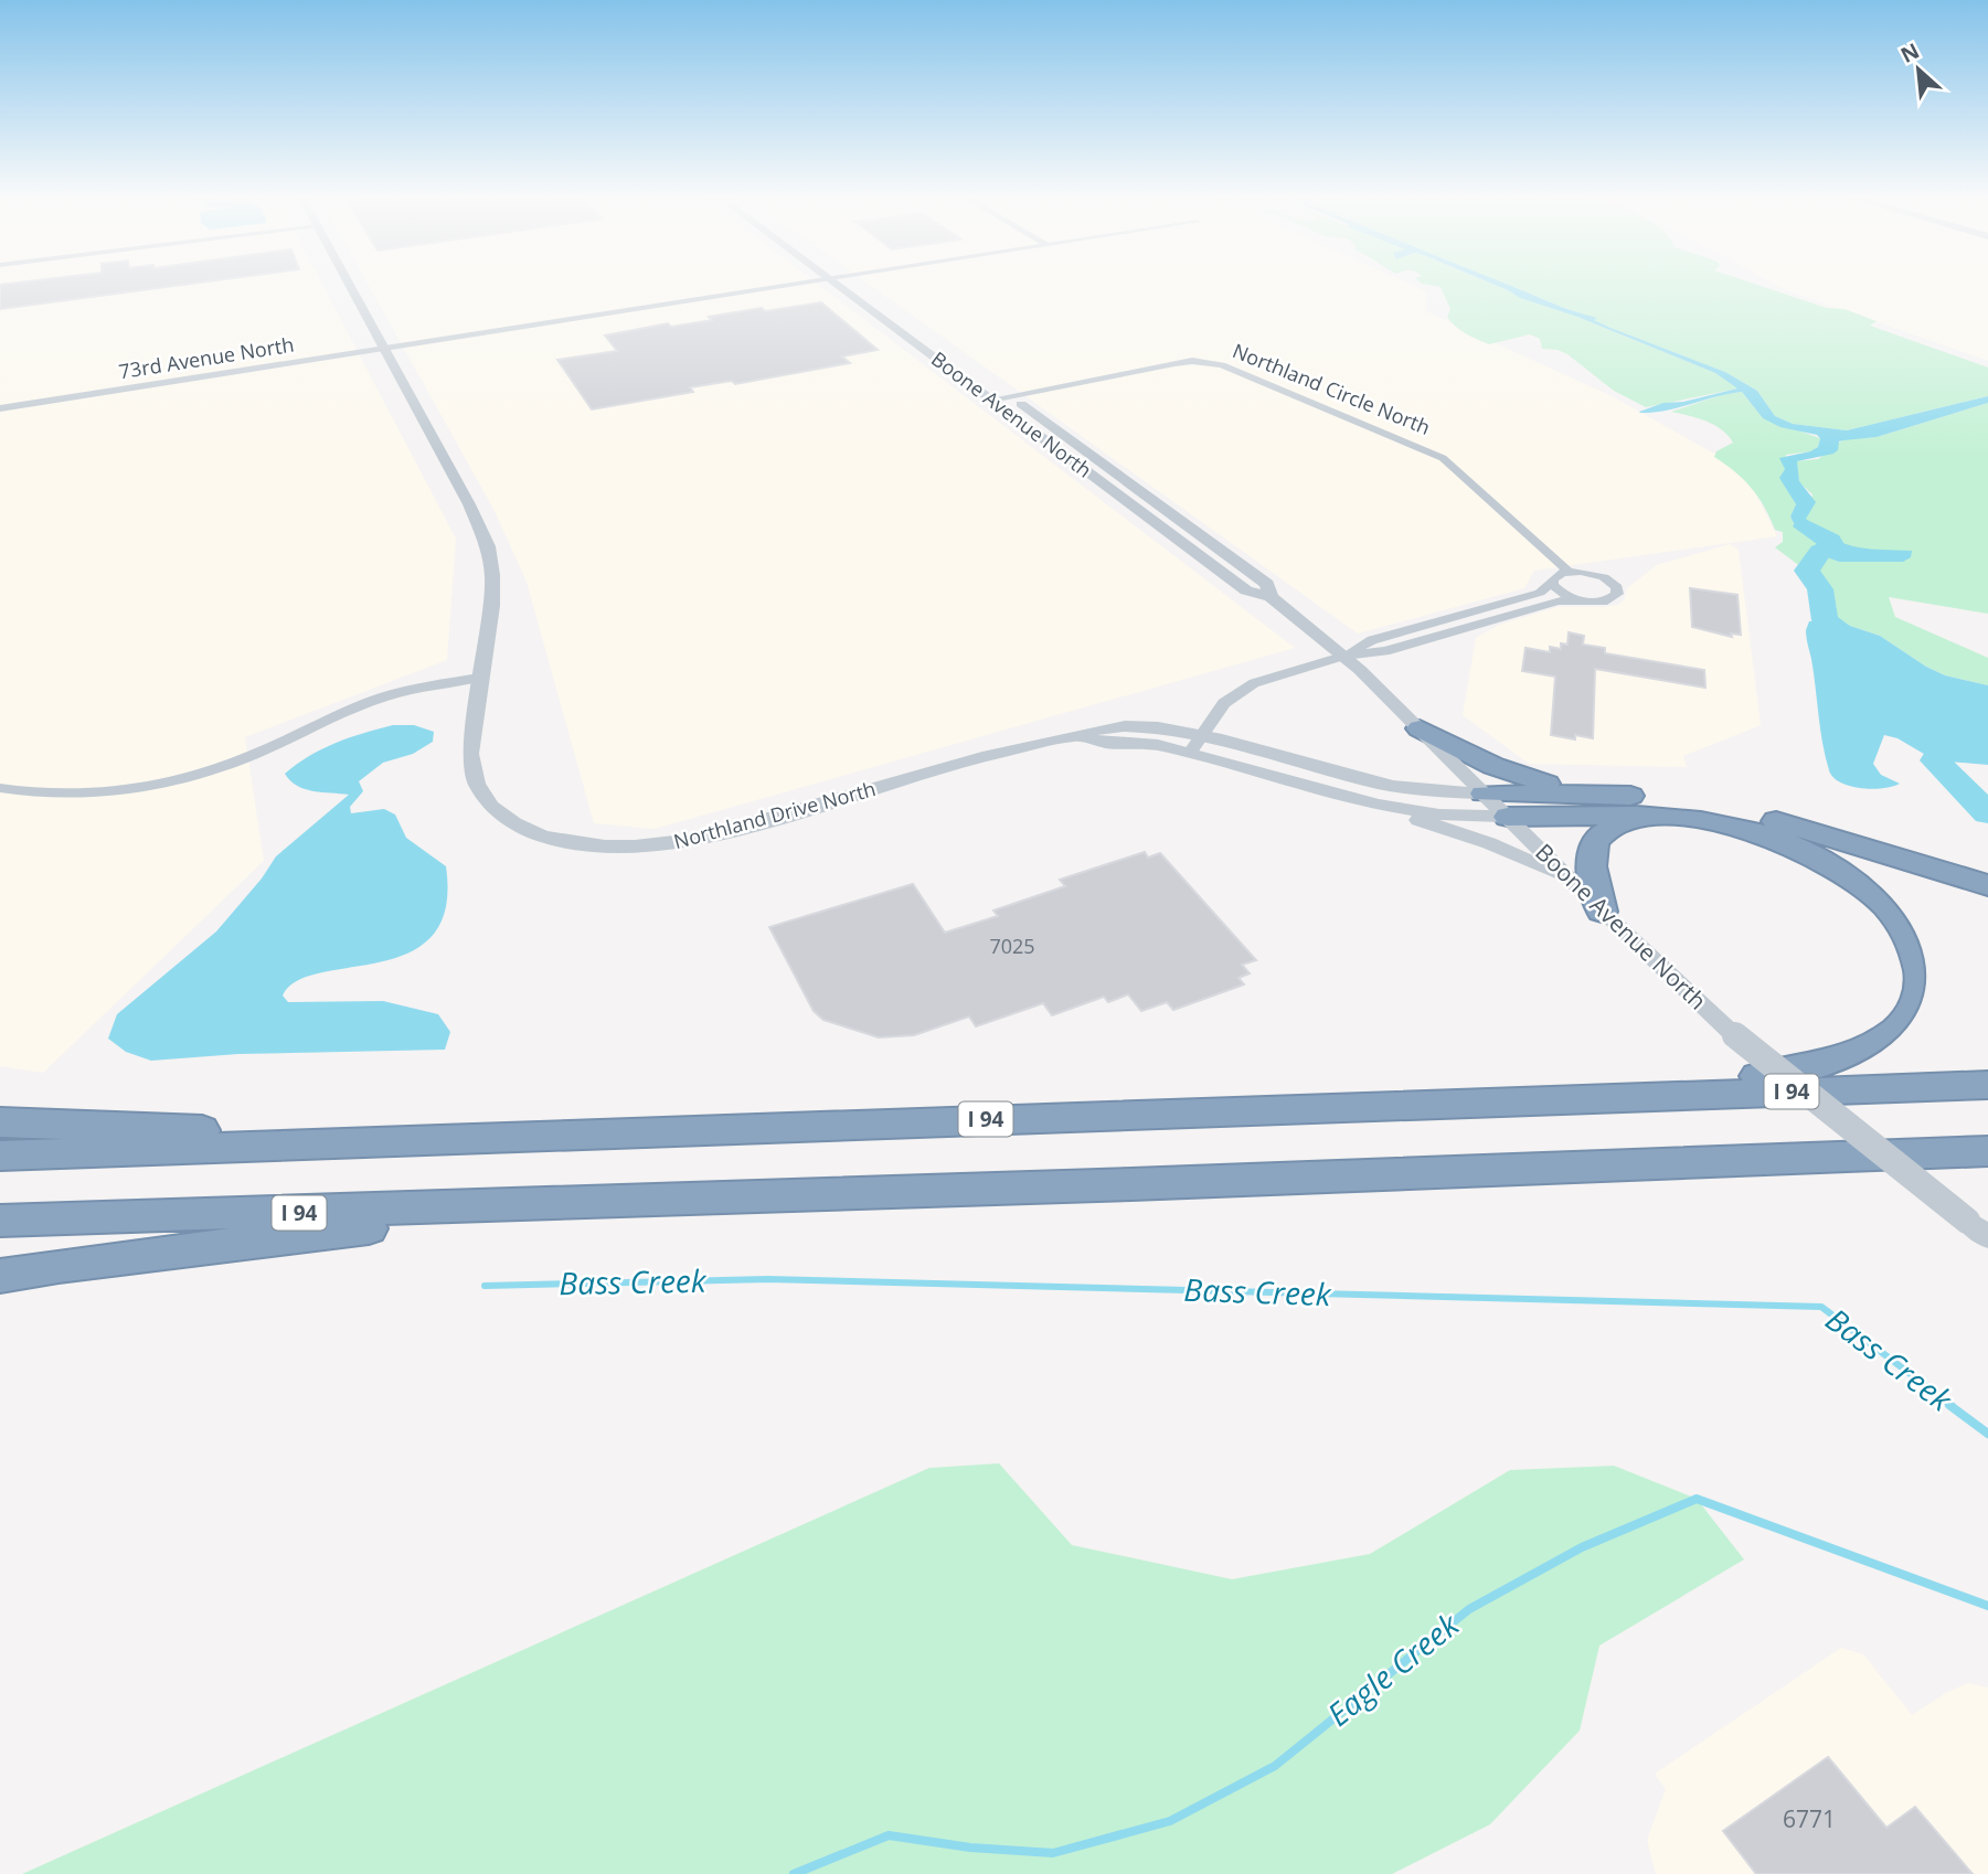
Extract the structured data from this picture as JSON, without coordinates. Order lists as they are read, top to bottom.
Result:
{
  "streets": {
    "highway": ["I 94"],
    "street": [
      "73rd Avenue North",
      "Northland Circle North",
      "Boone Avenue North",
      "Northland Drive North"
    ]
  },
  "crossings": [
    ["73rd Avenue North", "Northland Drive North"],
    ["Northland Circle North", "Boone Avenue North"],
    ["Boone Avenue North", "Northland Drive North"]
  ],
  "water": ["Bass Creek", "Eagle Creek"],
  "house_numbers": ["7025", "6771"],
  "north": "top left"
}
